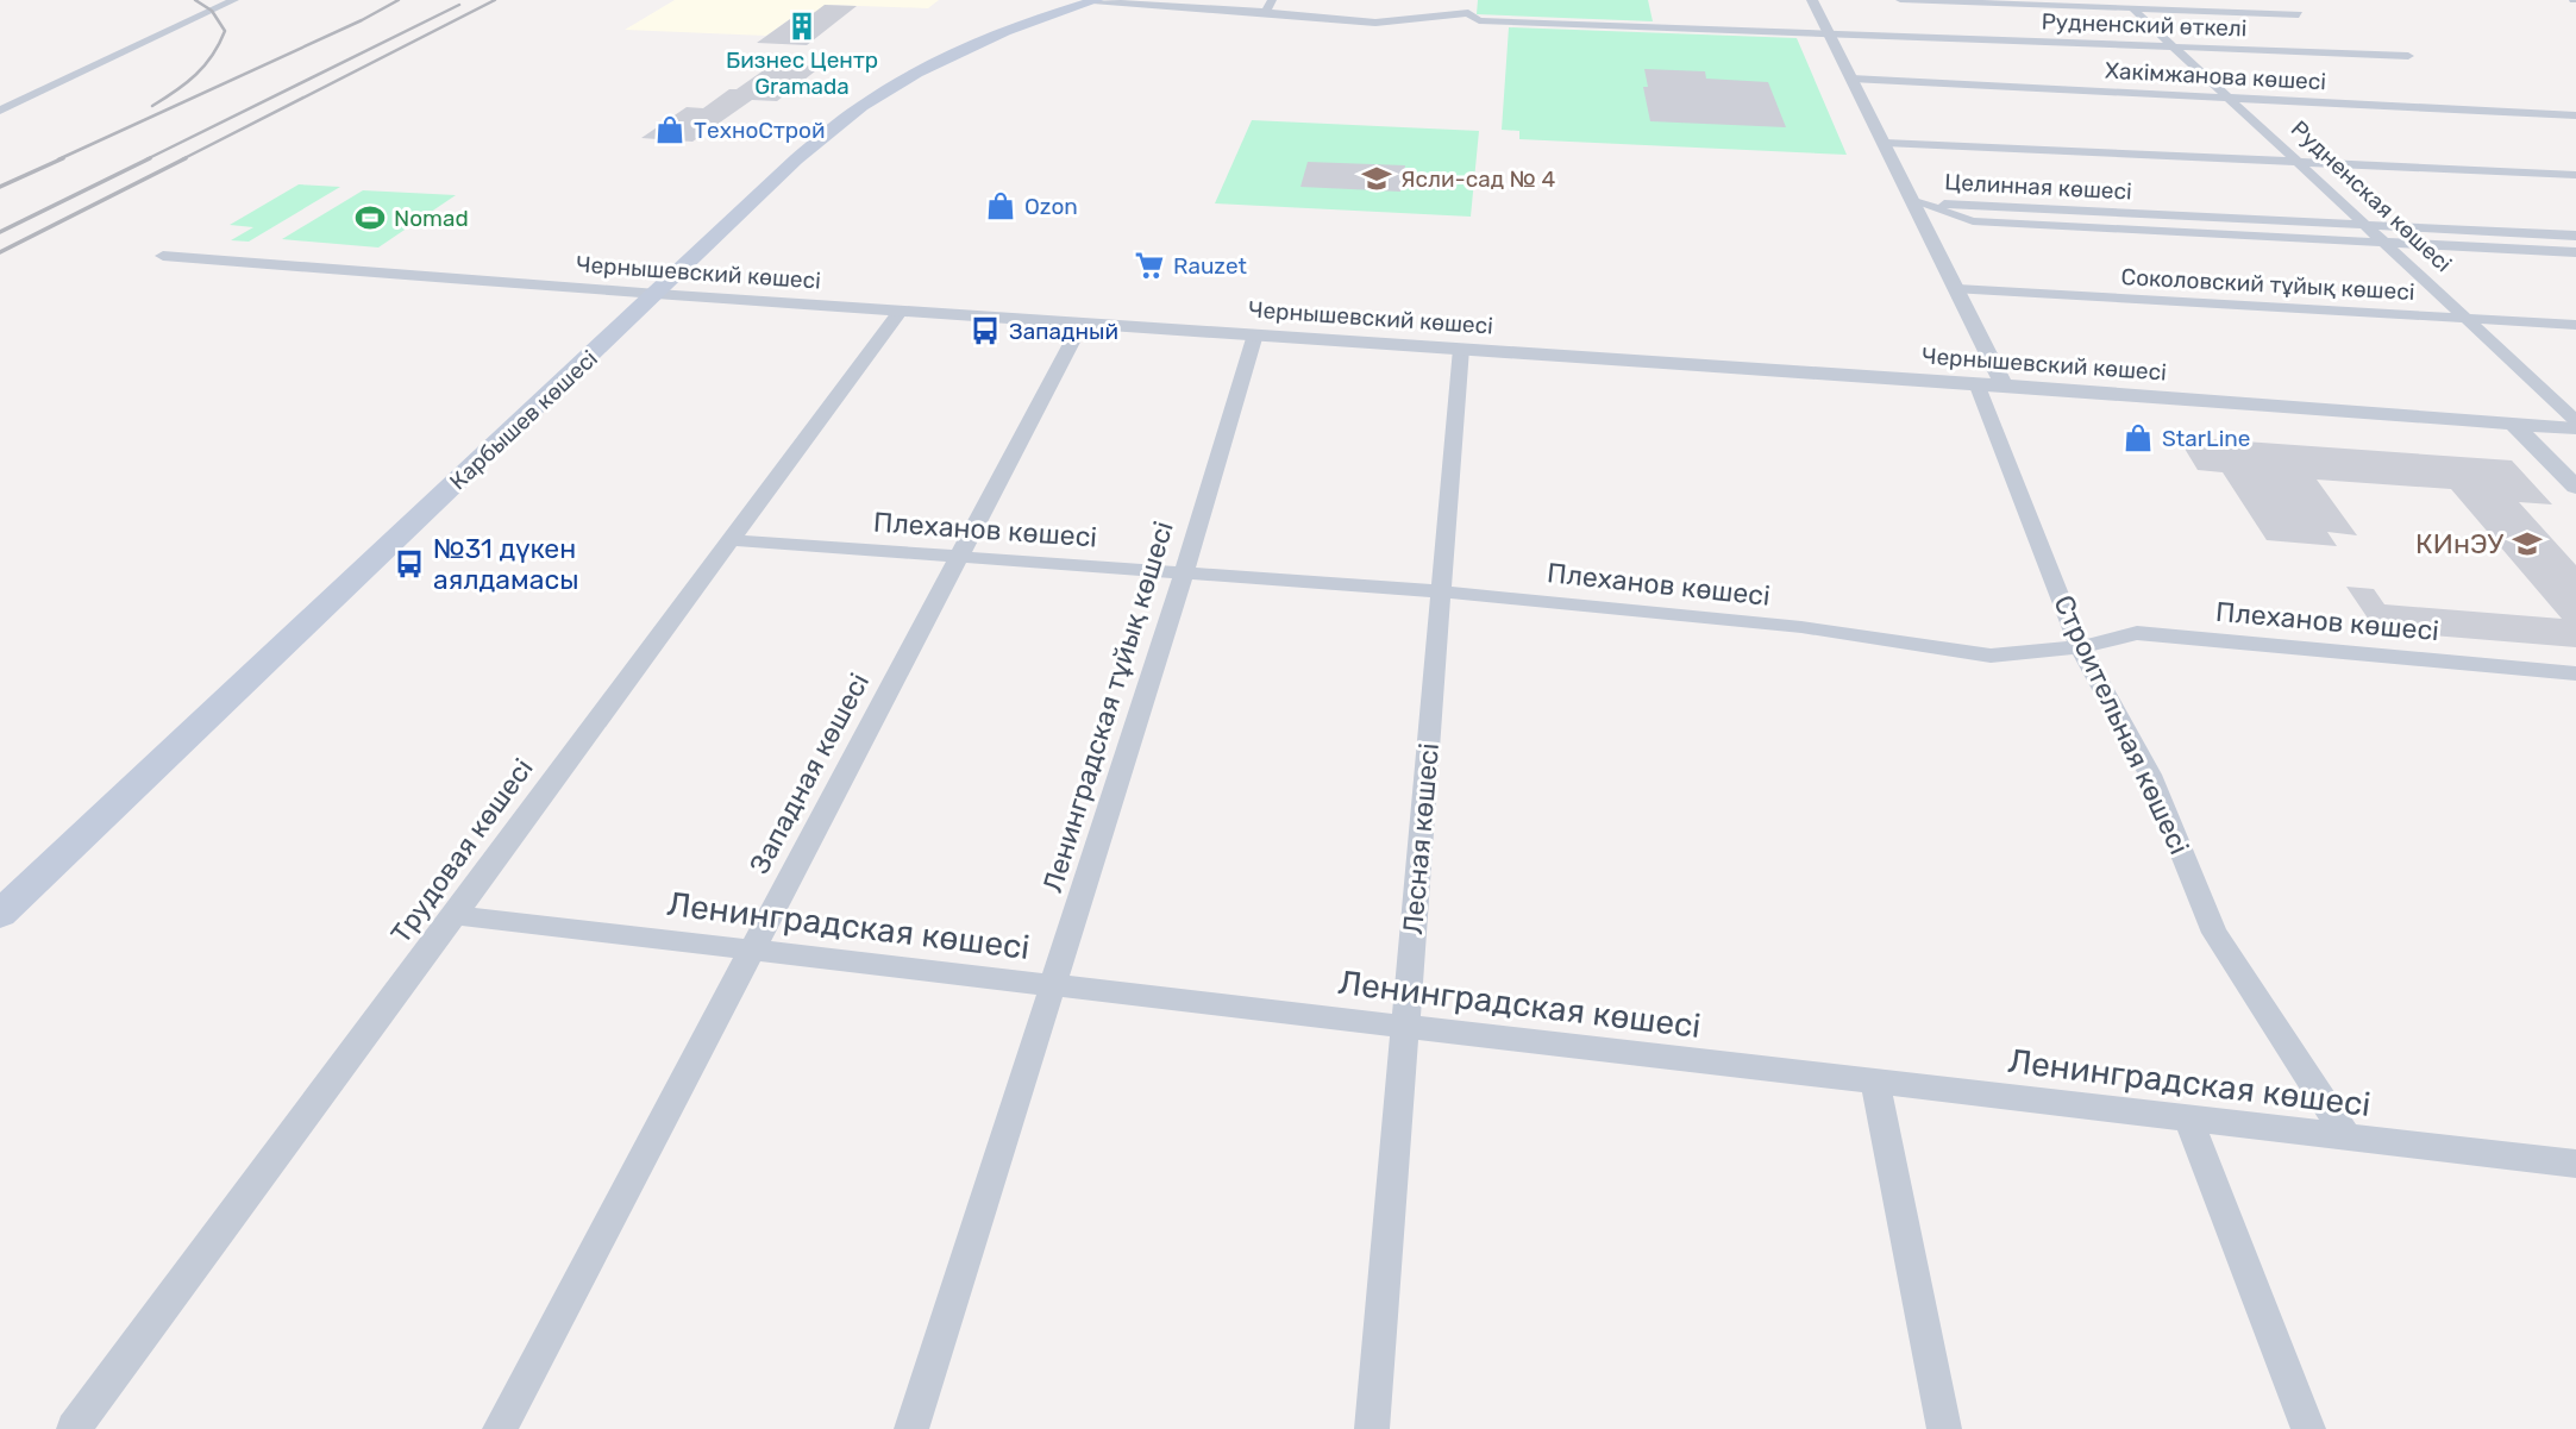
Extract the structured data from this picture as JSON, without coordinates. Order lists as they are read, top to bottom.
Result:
{
  "streets": {
    "main road": ["Карбышев көшесі"],
    "street": [
      "Рудненский өткелі",
      "Хакімжанова көшесі",
      "Целинная көшесі",
      "Рудненская көшесі",
      "Чернышевский көшесі",
      "Соколовский тұйық көшесі",
      "Плеханов көшесі",
      "Ленинградская тұйық көшесі",
      "Строительная көшесі",
      "Западная көшесі",
      "Лесная көшесі",
      "Трудовая көшесі",
      "Ленинградская көшесі"
    ]
  },
  "crossings": [
    ["Рудненский өткелі", "Рудненская көшесі"],
    ["Рудненский өткелі", "Карбышев көшесі"],
    ["Хакімжанова көшесі", "Рудненская көшесі"],
    ["Целинная көшесі", "Рудненская көшесі"],
    ["Рудненская көшесі", "Соколовский тұйық көшесі"],
    ["Чернышевский көшесі", "Карбышев көшесі"],
    ["Чернышевский көшесі", "Ленинградская тұйық көшесі"],
    ["Чернышевский көшесі", "Строительная көшесі"],
    ["Чернышевский көшесі", "Западная көшесі"],
    ["Чернышевский көшесі", "Лесная көшесі"],
    ["Чернышевский көшесі", "Трудовая көшесі"],
    ["Плеханов көшесі", "Ленинградская тұйық көшесі"],
    ["Плеханов көшесі", "Строительная көшесі"],
    ["Плеханов көшесі", "Западная көшесі"],
    ["Плеханов көшесі", "Лесная көшесі"],
    ["Плеханов көшесі", "Трудовая көшесі"],
    ["Ленинградская тұйық көшесі", "Ленинградская көшесі"],
    ["Строительная көшесі", "Ленинградская көшесі"],
    ["Западная көшесі", "Ленинградская көшесі"],
    ["Лесная көшесі", "Ленинградская көшесі"],
    ["Трудовая көшесі", "Ленинградская көшесі"]
  ],
  "places": {
    "building": ["Бизнес Центр Gramada"],
    "shop": ["ТехноСтрой", "Ozon", "StarLine"],
    "school or university": ["Ясли-сад № 4", "КИнЭУ"],
    "sports": ["Nomad"],
    "supermarket": ["Rauzet"],
    "bus stop": ["Западный", "№31 дүкен аялдамасы"]
  }
}
